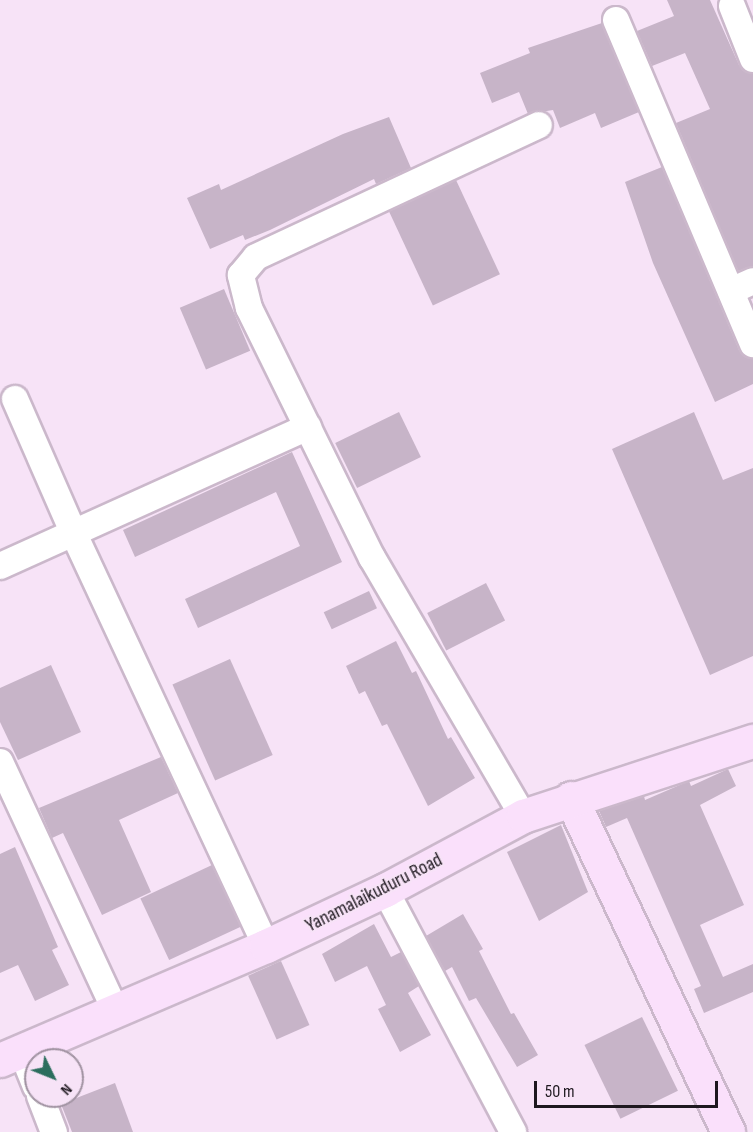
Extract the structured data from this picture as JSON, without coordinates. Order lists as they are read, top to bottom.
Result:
{
  "streets": {
    "street": ["Yanamalaikuduru Road"]
  },
  "scale_bar": "50 m",
  "north": "bottom right"
}
